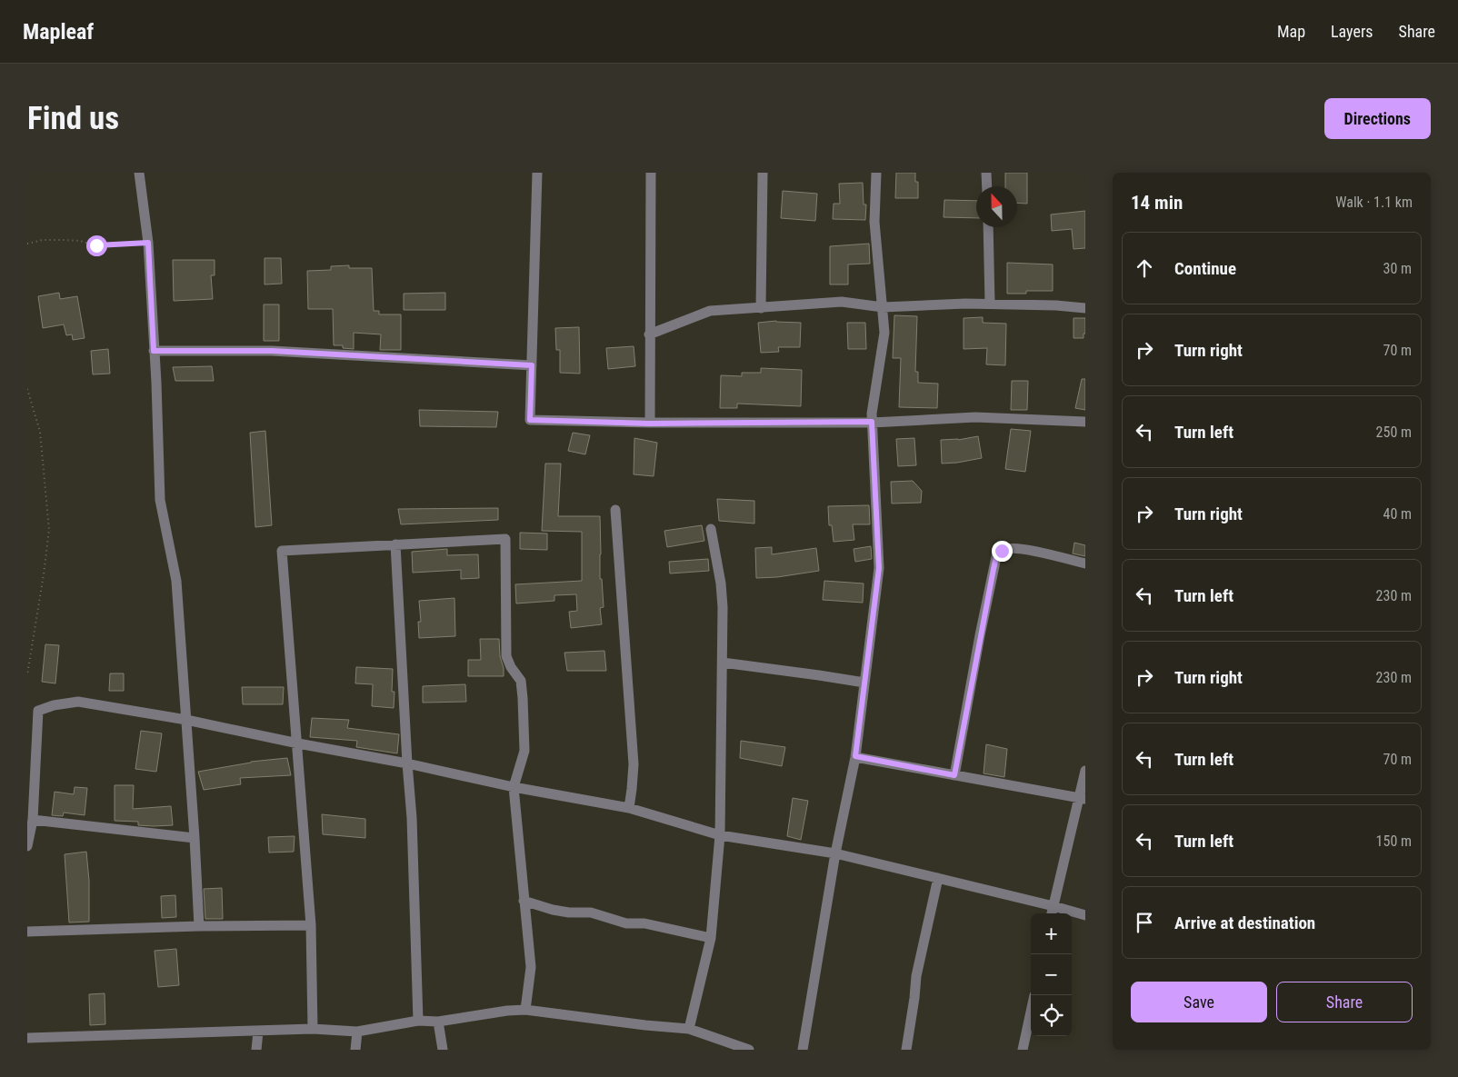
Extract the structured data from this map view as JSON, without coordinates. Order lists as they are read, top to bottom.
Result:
{
  "north": "top",
  "page": {
    "header": "Mapleaf",
    "nav": ["Map", "Layers", "Share"],
    "buttons": [
      "Directions",
      ["Save", "Share"]
    ],
    "title": "Find us",
    "heading": ["14 min", "Walk · 1.1 km"],
    "list": [
      ["Continue", "30 m"],
      ["Turn right", "70 m"],
      ["Turn left", "250 m"],
      ["Turn right", "40 m"],
      ["Turn left", "230 m"],
      ["Turn right", "230 m"],
      ["Turn left", "70 m"],
      ["Turn left", "150 m"],
      "Arrive at destination"
    ],
    "map_buttons": ["+", "−"]
  }
}
